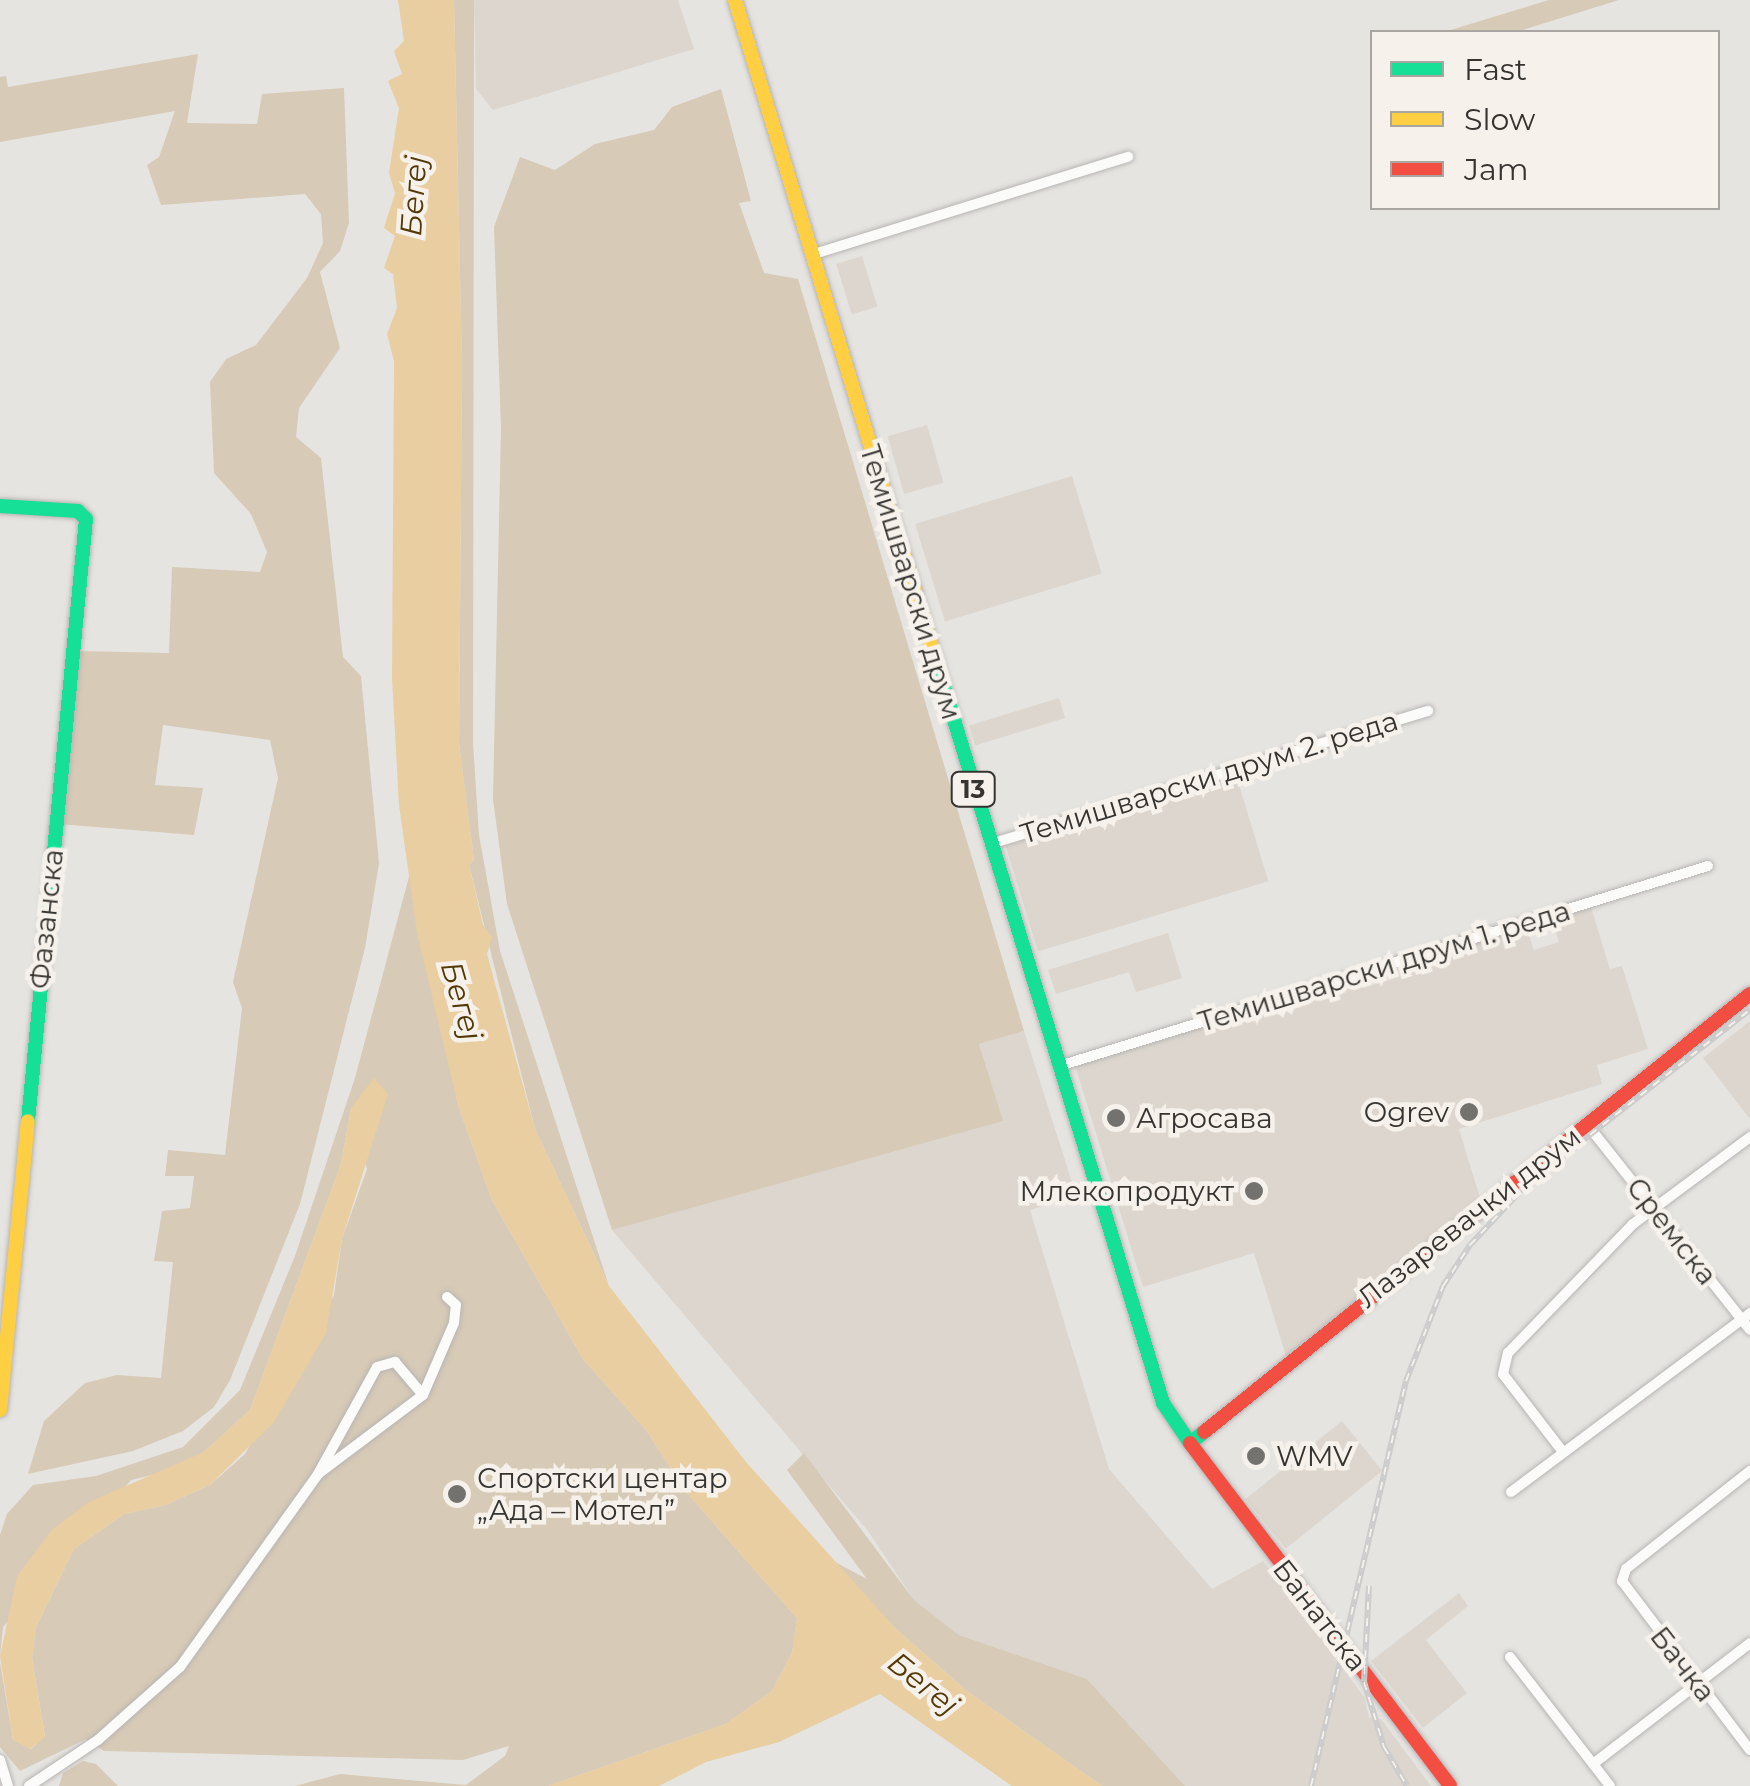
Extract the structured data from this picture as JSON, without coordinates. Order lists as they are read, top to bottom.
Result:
{
  "streets": {
    "main road": [
      "Темишварски друм",
      "13",
      "Фазанска",
      "Лазаревачки друм",
      "Банатска"
    ],
    "street": [
      "Темишварски друм 2. реда",
      "Темишварски друм 1. реда",
      "Сремска",
      "Бачка"
    ]
  },
  "crossings": [
    ["Темишварски друм", "Темишварски друм 2. реда"],
    ["Темишварски друм", "Темишварски друм 1. реда"],
    ["Темишварски друм", "Лазаревачки друм"],
    ["Темишварски друм", "Банатска"],
    ["Лазаревачки друм", "Банатска"]
  ],
  "water": ["Бегеј"],
  "places": [
    "Ogrev",
    "Агросава",
    "Млекопродукт",
    "WMV",
    "Спортски центар „Ада – Мотел”"
  ],
  "legend": ["Fast", "Slow", "Jam"]
}
